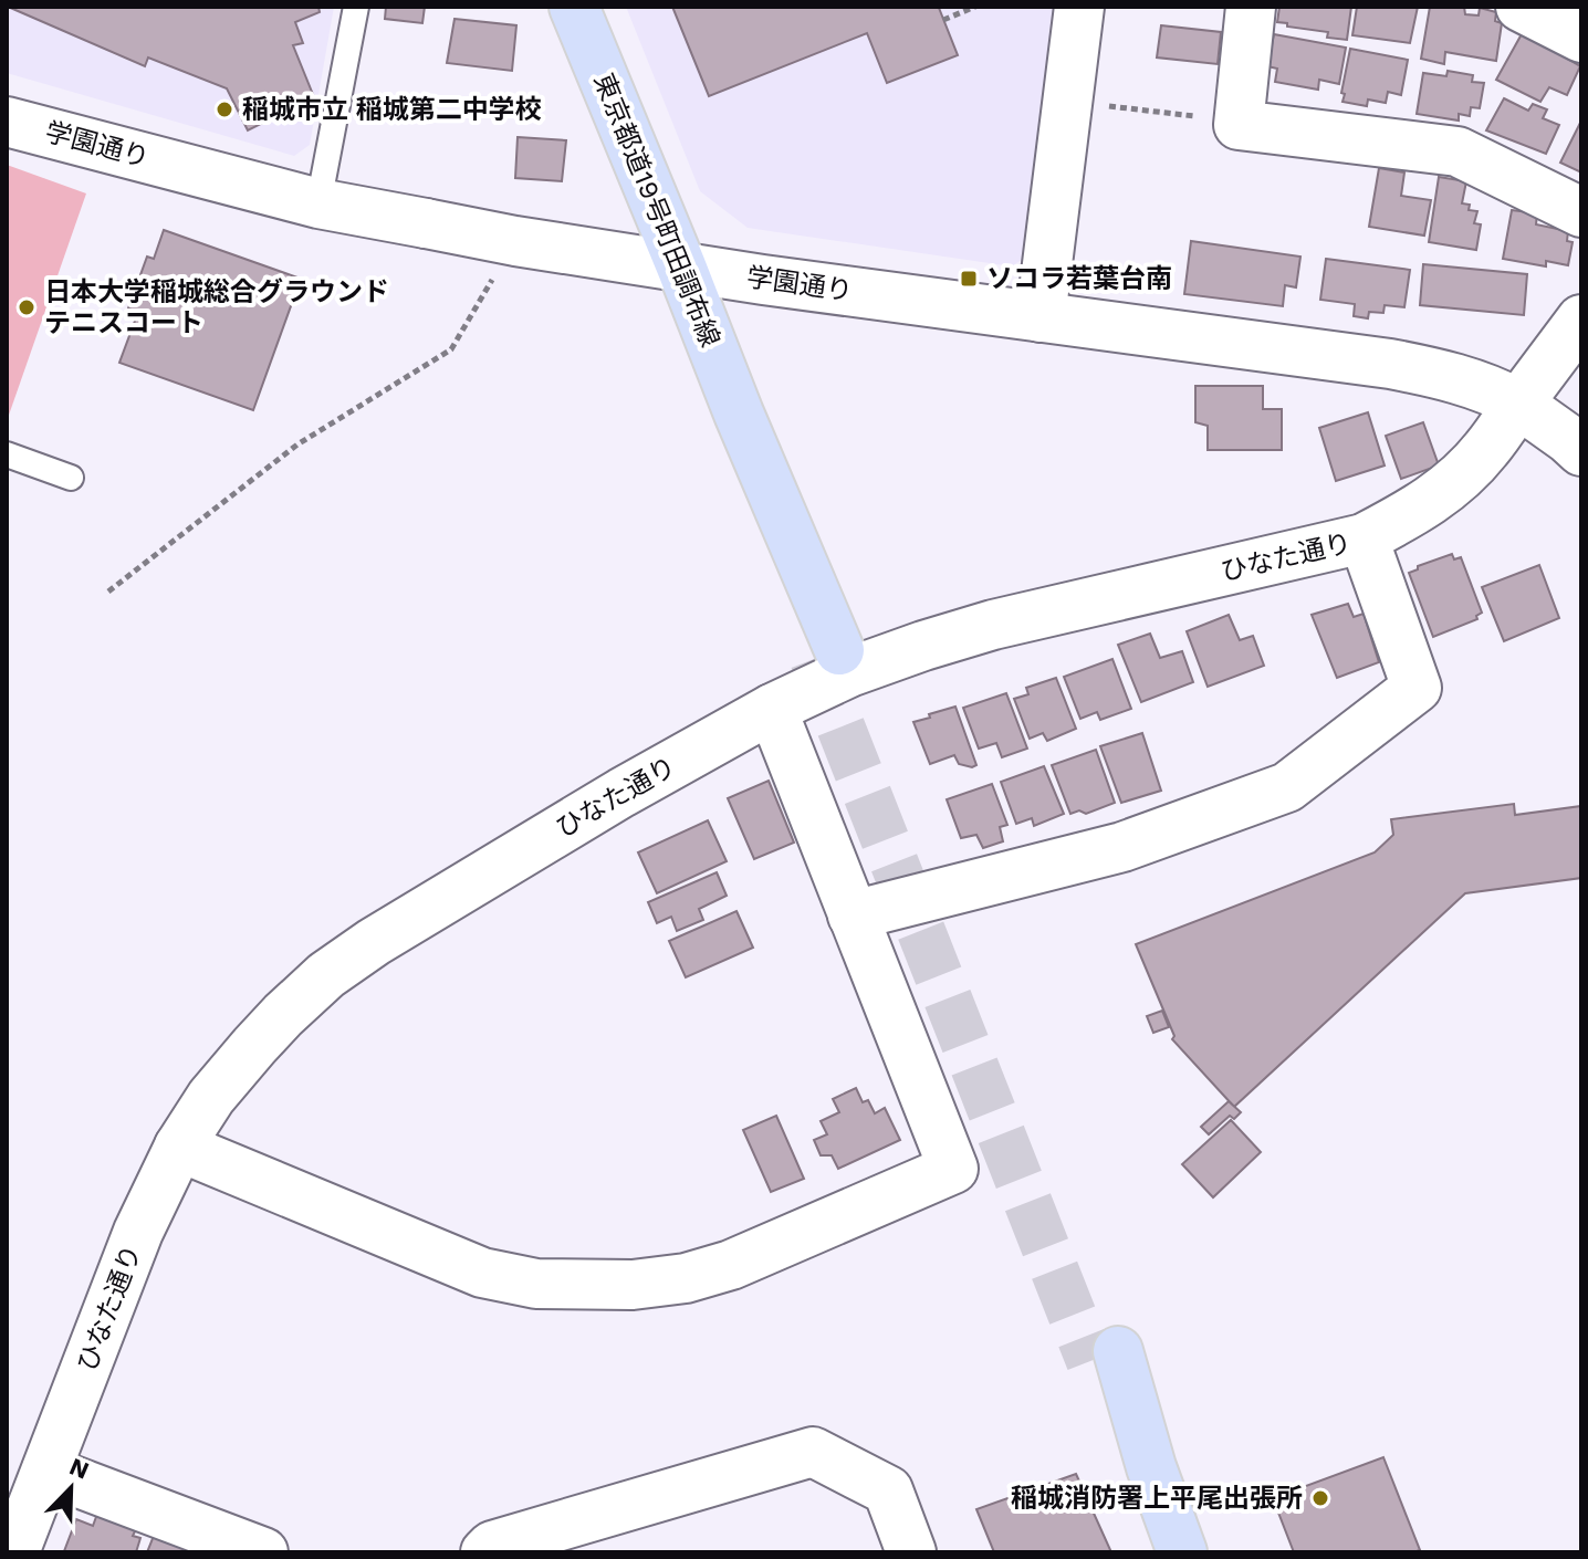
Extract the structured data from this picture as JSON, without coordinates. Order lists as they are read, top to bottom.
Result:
{
  "streets": {
    "main road": ["東京都道19号町田調布線"],
    "street": ["学園通り", "ひなた通り"]
  },
  "crossings": [
    ["学園通り", "東京都道19号町田調布線"],
    ["学園通り", "ひなた通り"]
  ],
  "places": {
    "other": ["稲城市立 稲城第二中学校", "日本大学稲城総合グラウンド テニスコート", "稲城消防署上平尾出張所"],
    "transit": ["ソコラ若葉台南"]
  },
  "north": "top right"
}
